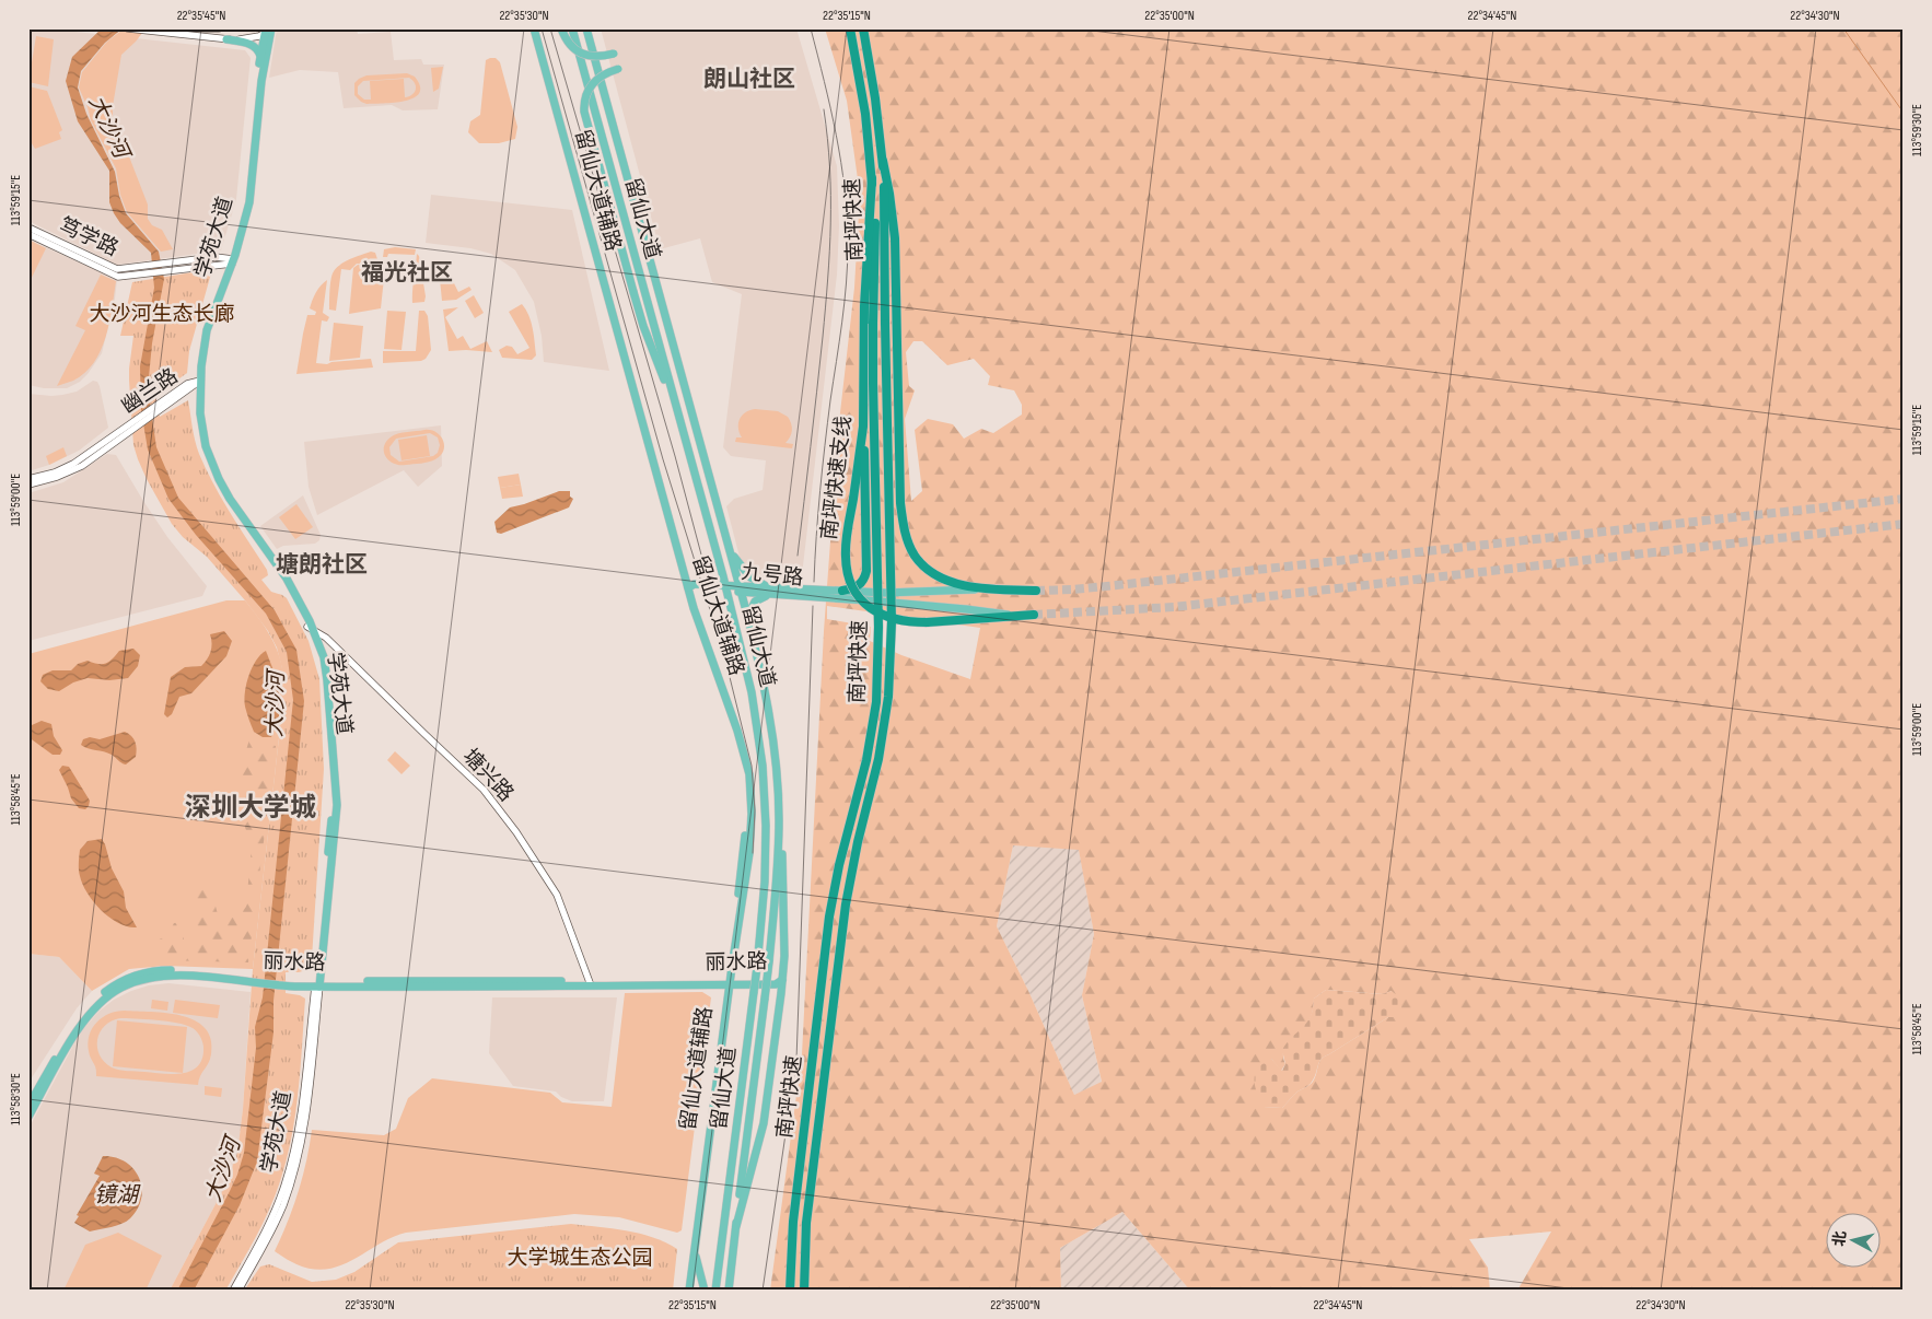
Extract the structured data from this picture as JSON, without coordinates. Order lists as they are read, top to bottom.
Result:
{
  "streets": {
    "highway": ["南坪快速", "南坪快速支线"],
    "main road": [
      "留仙大道辅路",
      "留仙大道",
      "学苑大道",
      "九号路",
      "丽水路"
    ],
    "street": ["笃学路", "幽兰路", "塘兴路"]
  },
  "crossings": [
    ["留仙大道辅路", "丽水路"],
    ["留仙大道", "九号路"],
    ["南坪快速", "南坪快速支线"],
    ["笃学路", "学苑大道"],
    ["学苑大道", "幽兰路"],
    ["学苑大道", "塘兴路"],
    ["学苑大道", "丽水路"],
    ["南坪快速支线", "九号路"],
    ["塘兴路", "丽水路"]
  ],
  "districts": [
    "朗山社区",
    "福光社区",
    "塘朗社区",
    "深圳大学城"
  ],
  "water": ["大沙河", "镜湖"],
  "parks": ["大沙河生态长廊", "大学城生态公园"],
  "north": "left",
  "coordinates": [
    "22°35'45\"N",
    "22°35'30\"N",
    "22°35'15\"N",
    "22°35'00\"N",
    "22°34'45\"N",
    "22°34'30\"N",
    "113°59'30\"E",
    "113°59'15\"E",
    "113°59'00\"E",
    "113°58'45\"E",
    "113°58'30\"E"
  ]
}
